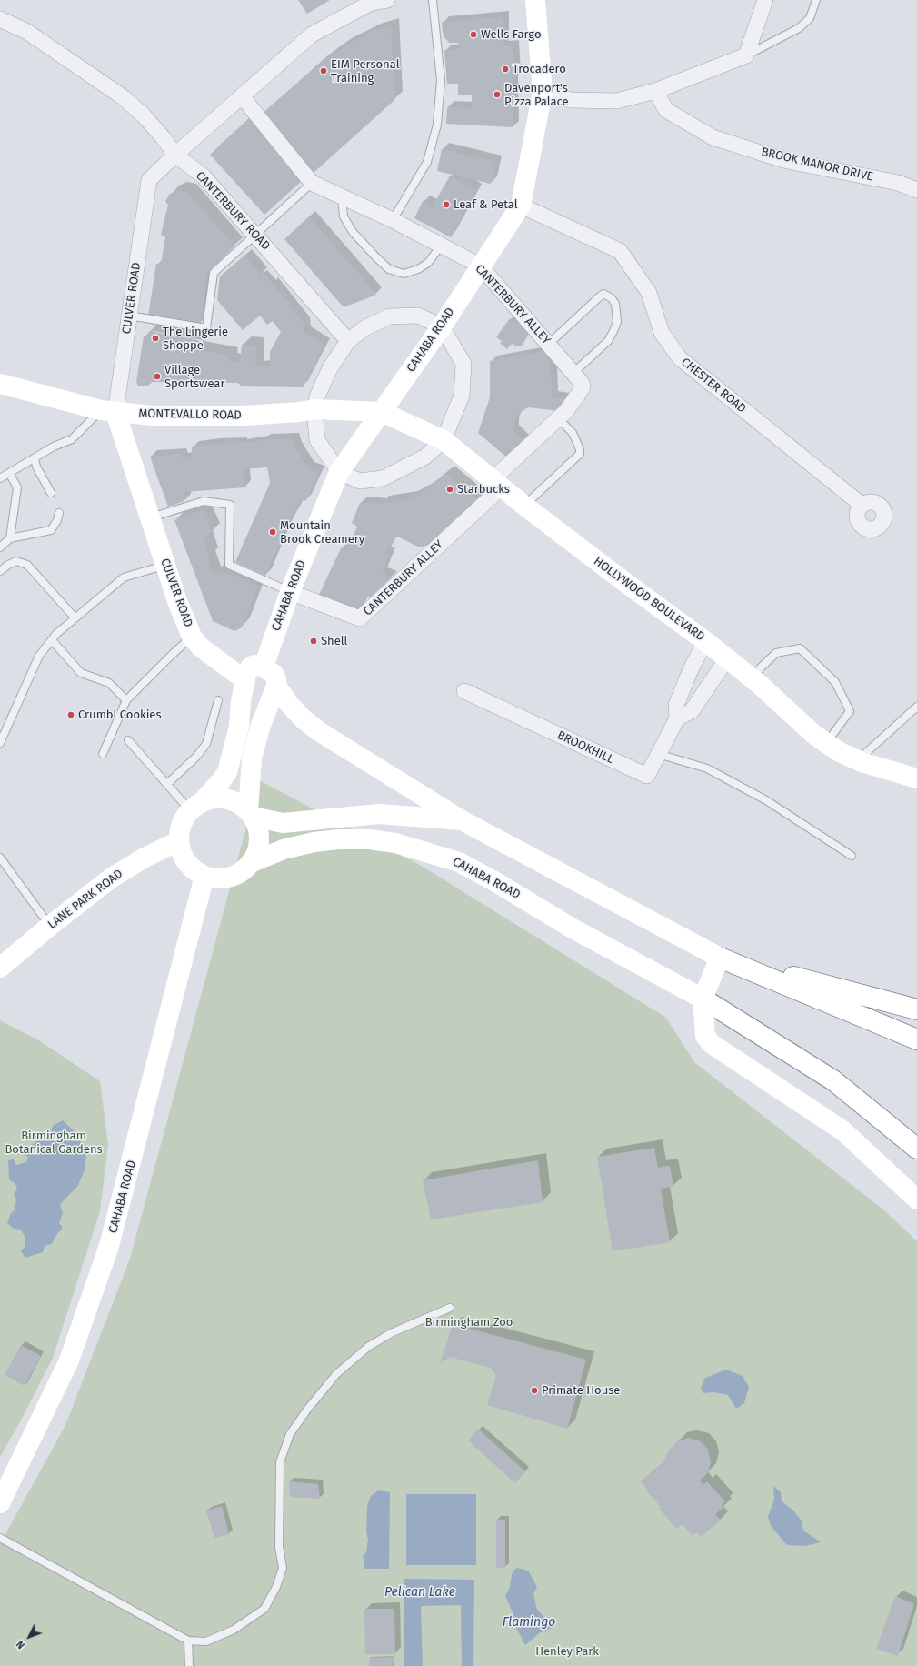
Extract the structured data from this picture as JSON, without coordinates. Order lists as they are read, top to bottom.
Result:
{
  "streets": {
    "main road": [
      "CULVER ROAD",
      "CAHABA ROAD",
      "MONTEVALLO ROAD",
      "HOLLYWOOD BOULEVARD",
      "LANE PARK ROAD"
    ],
    "street": [
      "BROOK MANOR DRIVE",
      "CANTERBURY ROAD",
      "CANTERBURY ALLEY",
      "CHESTER ROAD",
      "BROOKHILL"
    ]
  },
  "crossings": [
    ["CANTERBURY ROAD", "CULVER ROAD"],
    ["CULVER ROAD", "CAHABA ROAD"],
    ["CULVER ROAD", "MONTEVALLO ROAD"],
    ["CANTERBURY ALLEY", "CAHABA ROAD"],
    ["CANTERBURY ALLEY", "HOLLYWOOD BOULEVARD"],
    ["CAHABA ROAD", "CHESTER ROAD"],
    ["CAHABA ROAD", "MONTEVALLO ROAD"],
    ["CAHABA ROAD", "HOLLYWOOD BOULEVARD"],
    ["CAHABA ROAD", "LANE PARK ROAD"],
    ["MONTEVALLO ROAD", "HOLLYWOOD BOULEVARD"],
    ["HOLLYWOOD BOULEVARD", "BROOKHILL"]
  ],
  "water": ["Pelican Lake", "Flamingo"],
  "parks": ["Birmingham Botanical Gardens", "Birmingham Zoo", "Henley Park"],
  "places": [
    "Wells Fargo",
    "Trocadero",
    "EIM Personal Training",
    "Davenport's Pizza Palace",
    "Leaf & Petal",
    "The Lingerie Shoppe",
    "Village Sportswear",
    "Starbucks",
    "Mountain Brook Creamery",
    "Shell",
    "Crumbl Cookies",
    "Primate House"
  ],
  "north": "bottom left"
}
